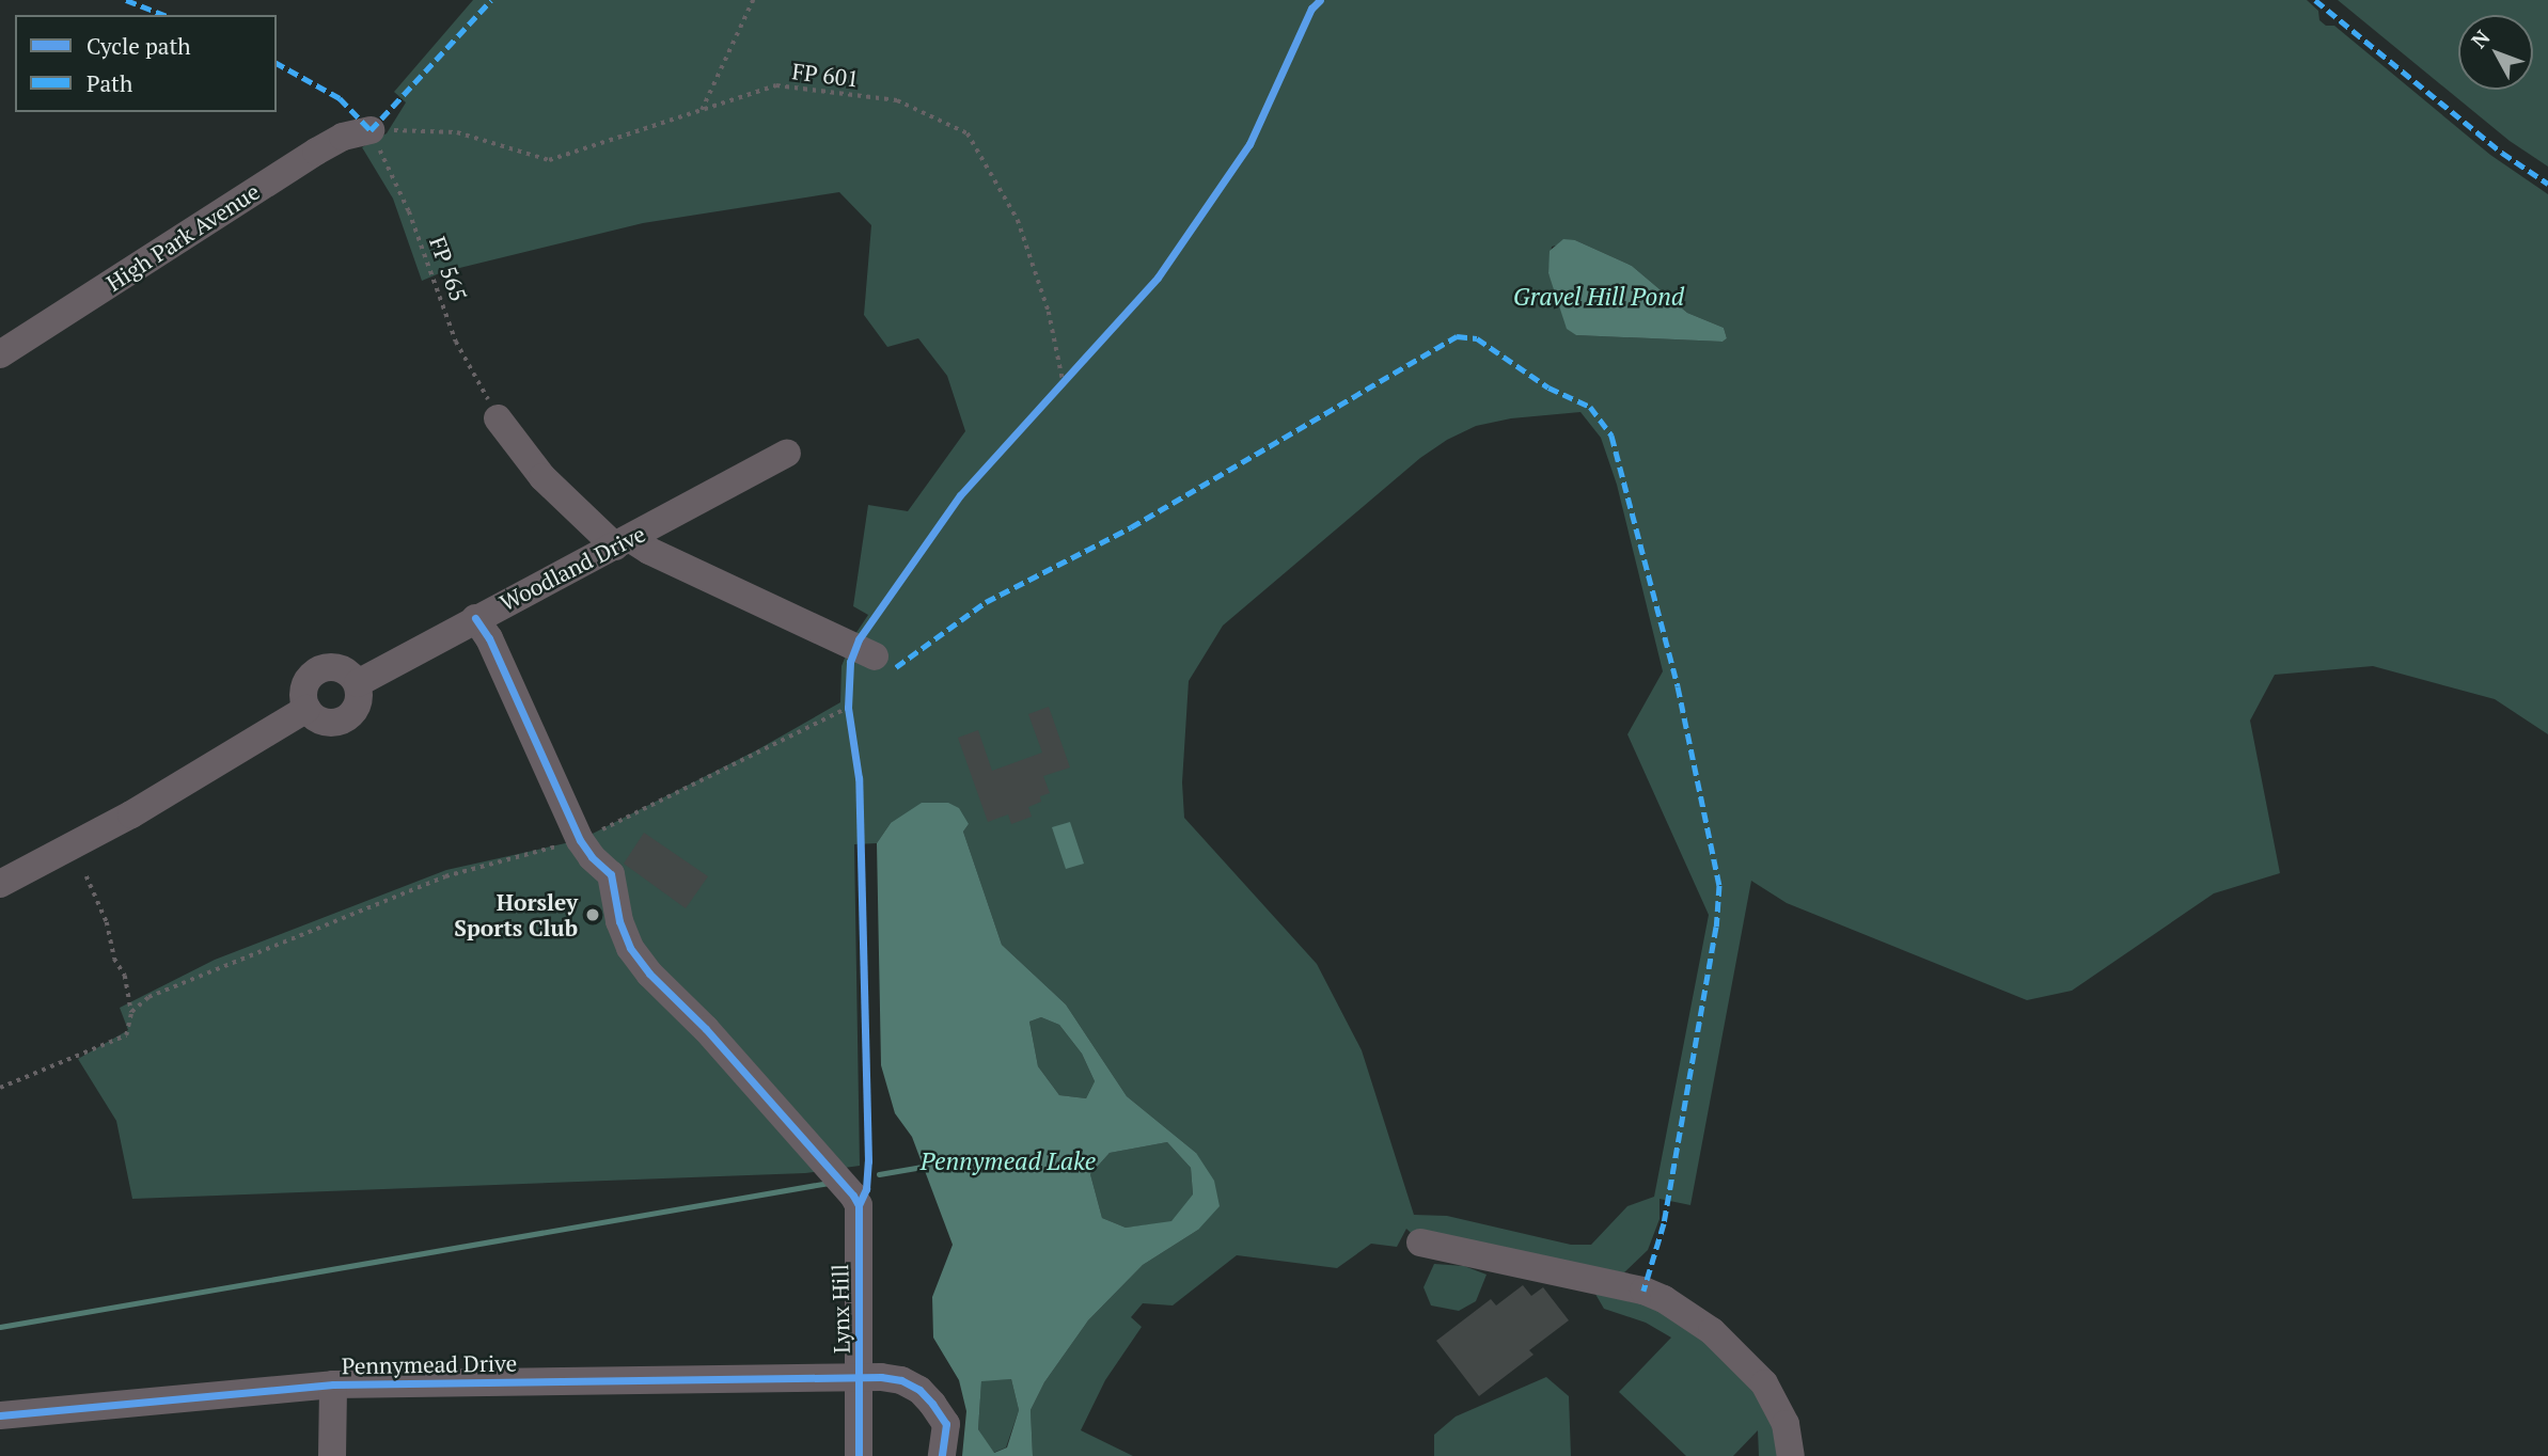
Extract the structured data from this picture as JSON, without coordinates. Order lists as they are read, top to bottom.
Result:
{
  "streets": {
    "street": [
      "High Park Avenue",
      "Woodland Drive",
      "Lynx Hill",
      "Pennymead Drive"
    ],
    "path": ["FP 601", "FP 565"]
  },
  "crossings": [
    ["FP 601", "High Park Avenue"],
    ["FP 601", "FP 565"],
    ["High Park Avenue", "FP 565"],
    ["Lynx Hill", "Pennymead Drive"]
  ],
  "water": ["Gravel Hill Pond", "Pennymead Lake"],
  "places": ["Horsley Sports Club"],
  "legend": ["Cycle path", "Path"],
  "north": "top left"
}
